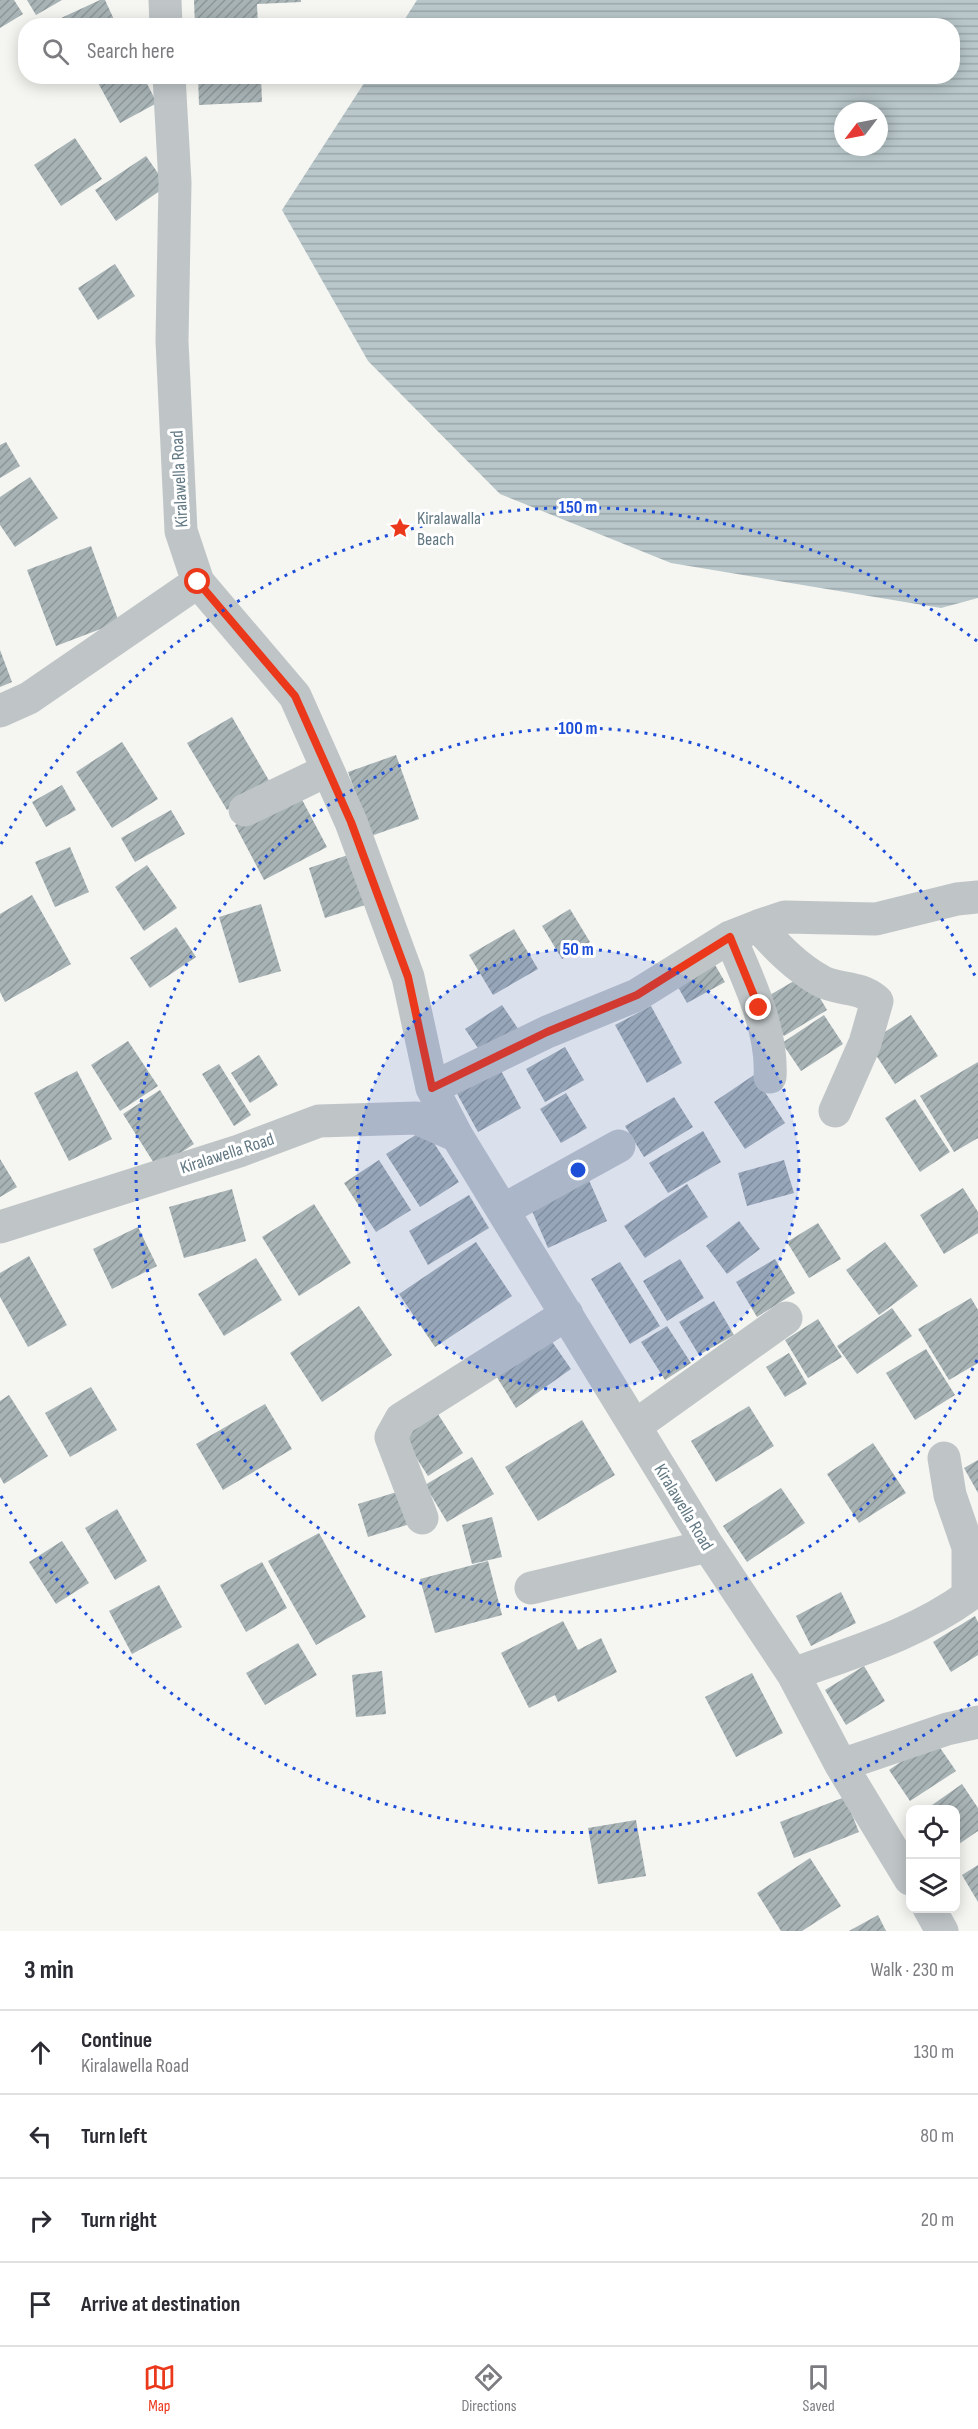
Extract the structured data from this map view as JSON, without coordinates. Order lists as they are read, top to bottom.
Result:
{
  "streets": {
    "street": ["Kiralawella Road"]
  },
  "places": {
    "place": ["Kiralawalla Beach"]
  },
  "north": "bottom left",
  "page": {
    "search": "Search here",
    "heading": ["3 min", "Walk · 230 m"],
    "list": [
      ["Continue", "Kiralawella Road", "130 m"],
      ["Turn left", "80 m"],
      ["Turn right", "20 m"],
      "Arrive at destination"
    ],
    "nav": ["Map", "Directions", "Saved"]
  },
  "rings": ["150 m", "100 m", "50 m"]
}
